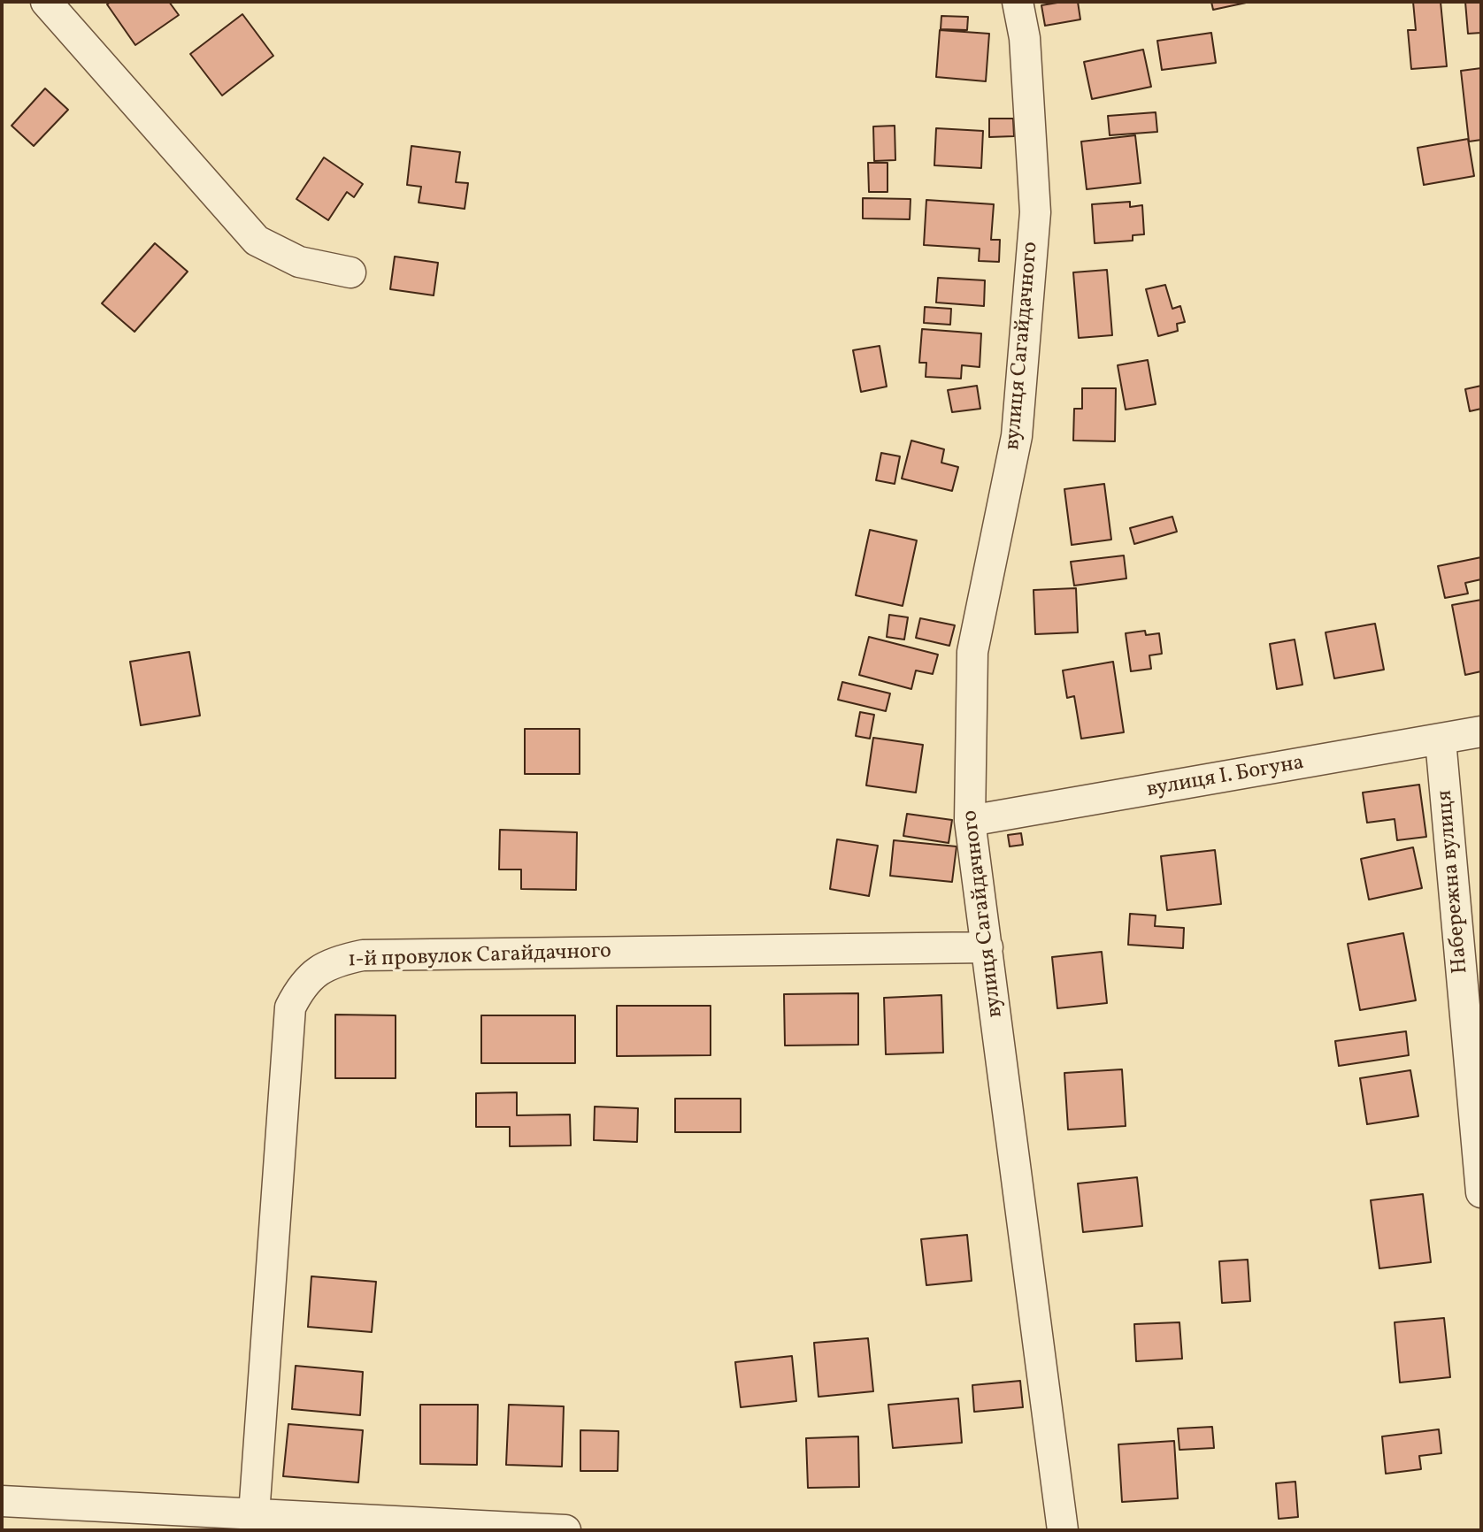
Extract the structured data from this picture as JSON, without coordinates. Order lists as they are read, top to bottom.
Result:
{
  "streets": {
    "street": [
      "вулиця Сагайдачного",
      "вулиця І. Богуна",
      "Набережна вулиця",
      "1-й провулок Сагайдачного"
    ]
  },
  "crossings": [
    ["вулиця Сагайдачного", "вулиця І. Богуна"],
    ["вулиця Сагайдачного", "1-й провулок Сагайдачного"],
    ["вулиця І. Богуна", "Набережна вулиця"]
  ]
}
